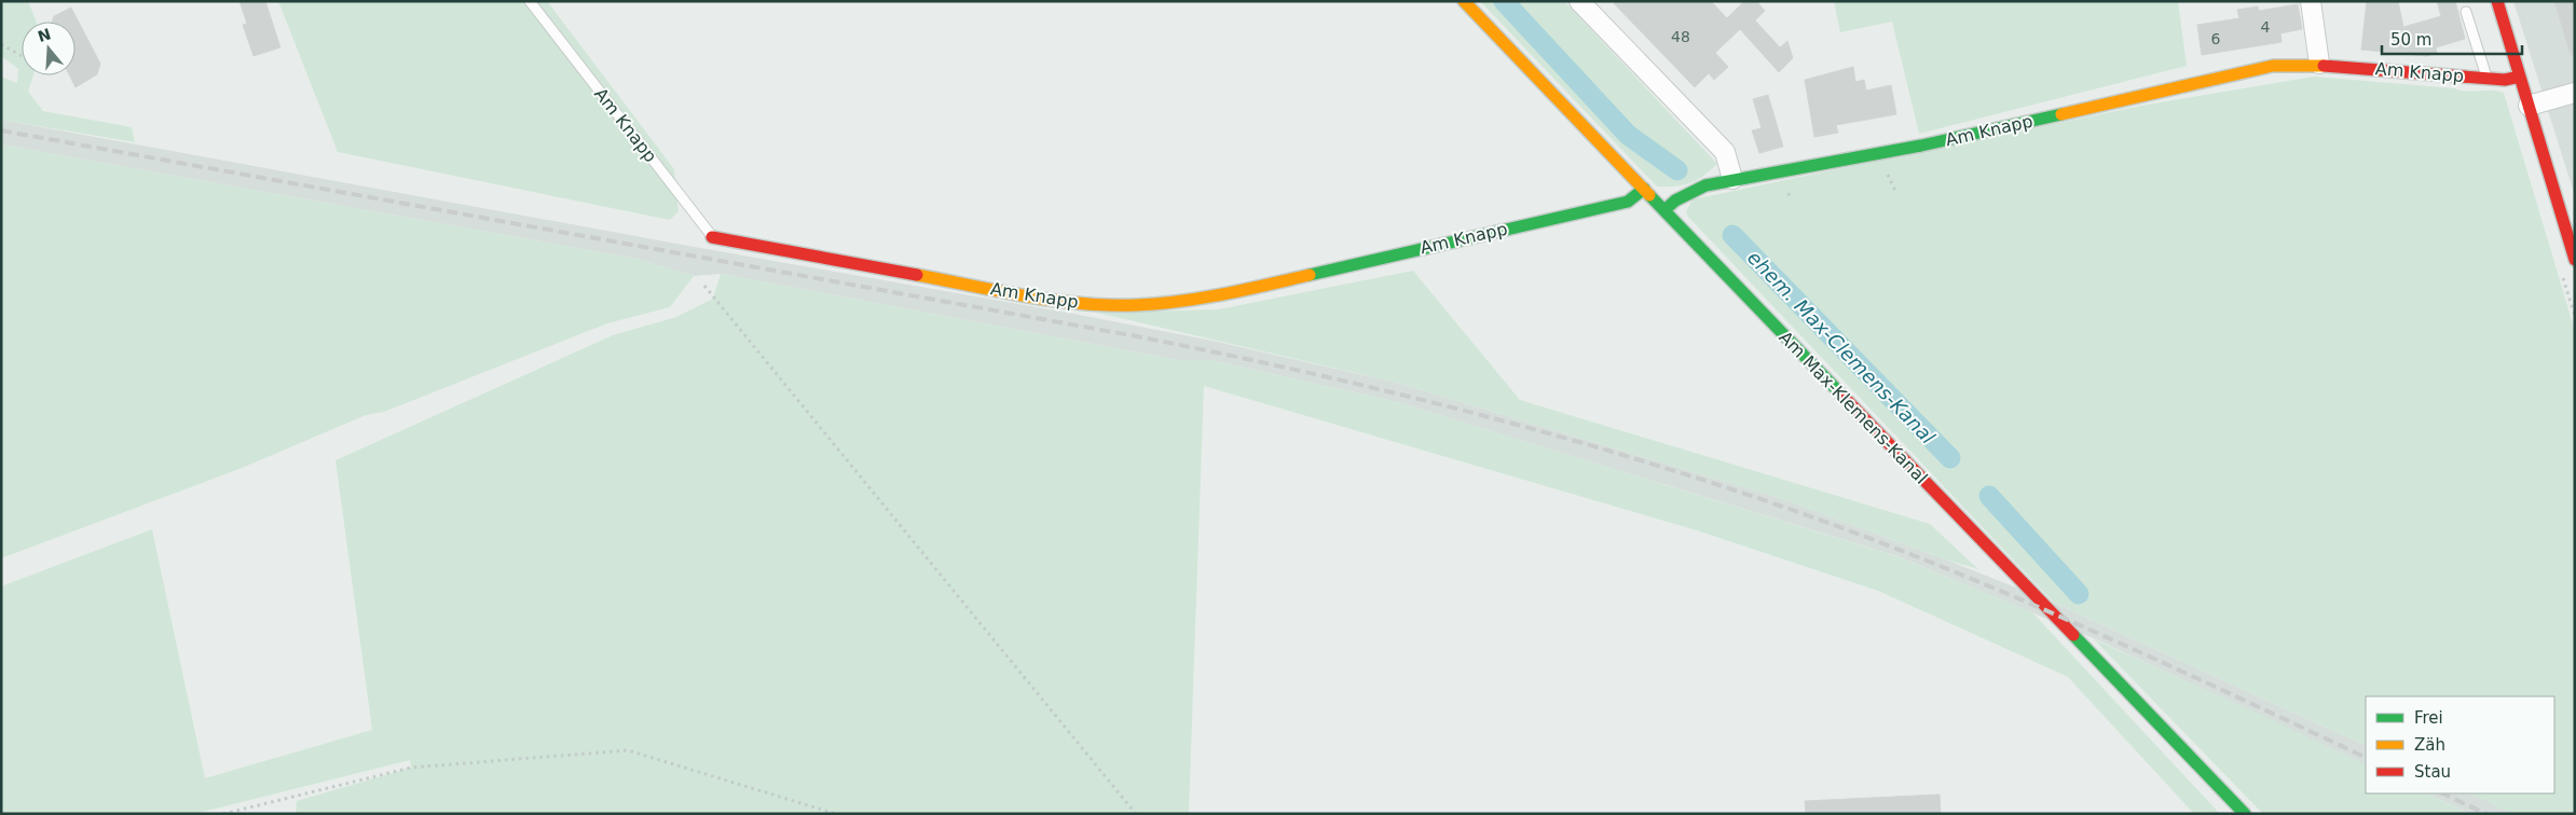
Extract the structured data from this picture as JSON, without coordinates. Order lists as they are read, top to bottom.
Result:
{
  "streets": {
    "street": ["Am Knapp", "Am Max-Klemens-Kanal"]
  },
  "crossings": [
    ["Am Knapp", "Am Max-Klemens-Kanal"]
  ],
  "water": ["ehem. Max-Clemens-Kanal"],
  "house_numbers": ["4", "48", "6"],
  "legend": ["Frei", "Zäh", "Stau"],
  "scale_bar": "50 m",
  "north": "top"
}
